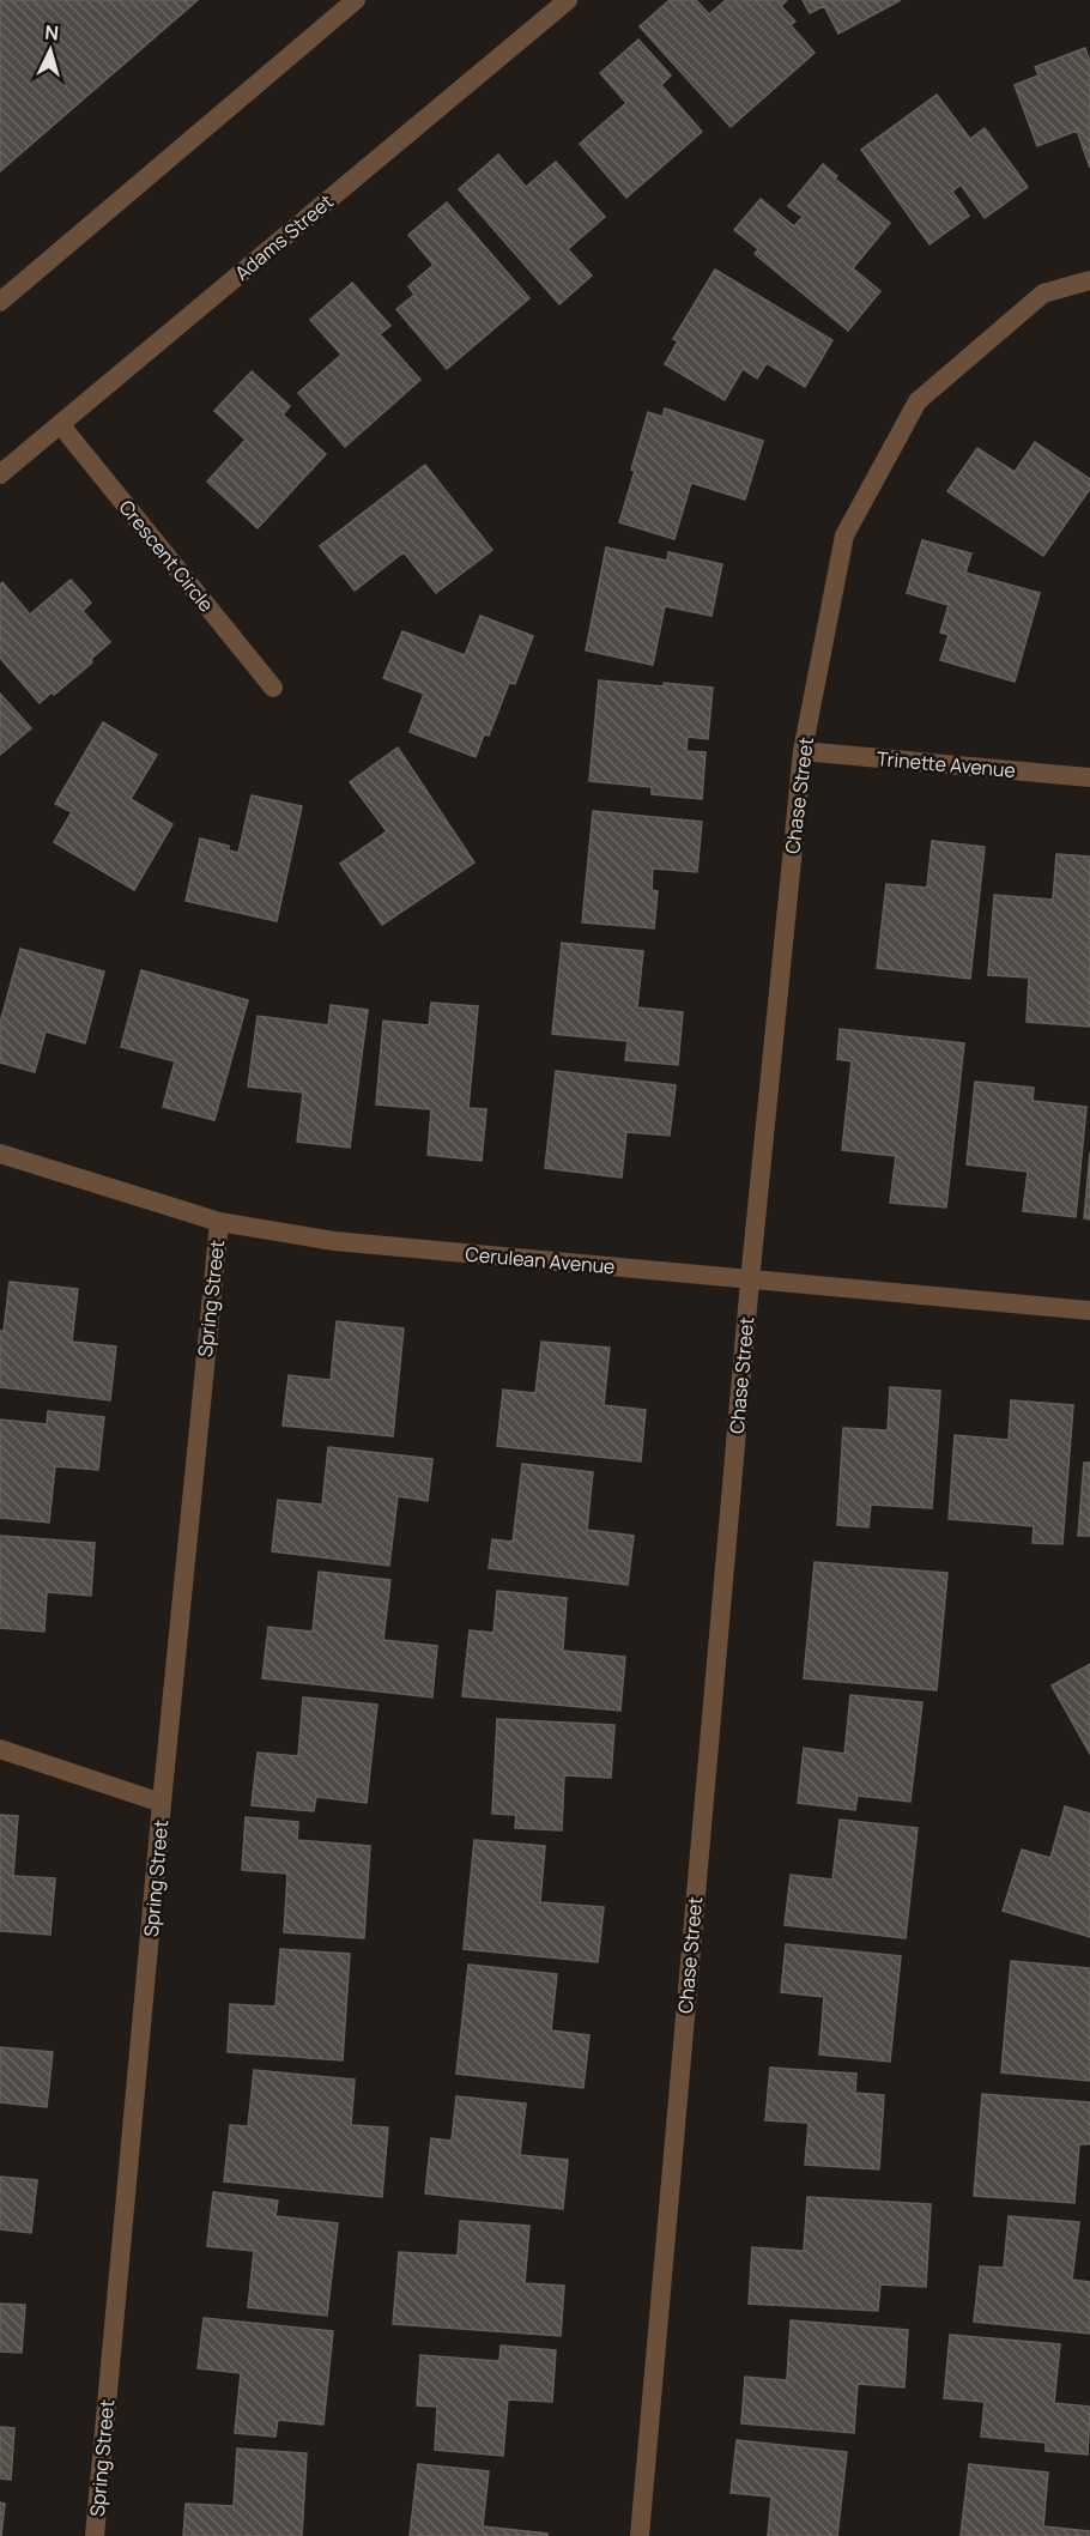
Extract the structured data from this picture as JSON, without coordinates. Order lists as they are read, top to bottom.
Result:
{
  "streets": {
    "street": [
      "Adams Street",
      "Crescent Circle",
      "Trinette Avenue",
      "Chase Street",
      "Cerulean Avenue",
      "Spring Street"
    ]
  },
  "crossings": [
    ["Adams Street", "Crescent Circle"],
    ["Trinette Avenue", "Chase Street"],
    ["Chase Street", "Cerulean Avenue"],
    ["Cerulean Avenue", "Spring Street"]
  ],
  "north": "top"
}
